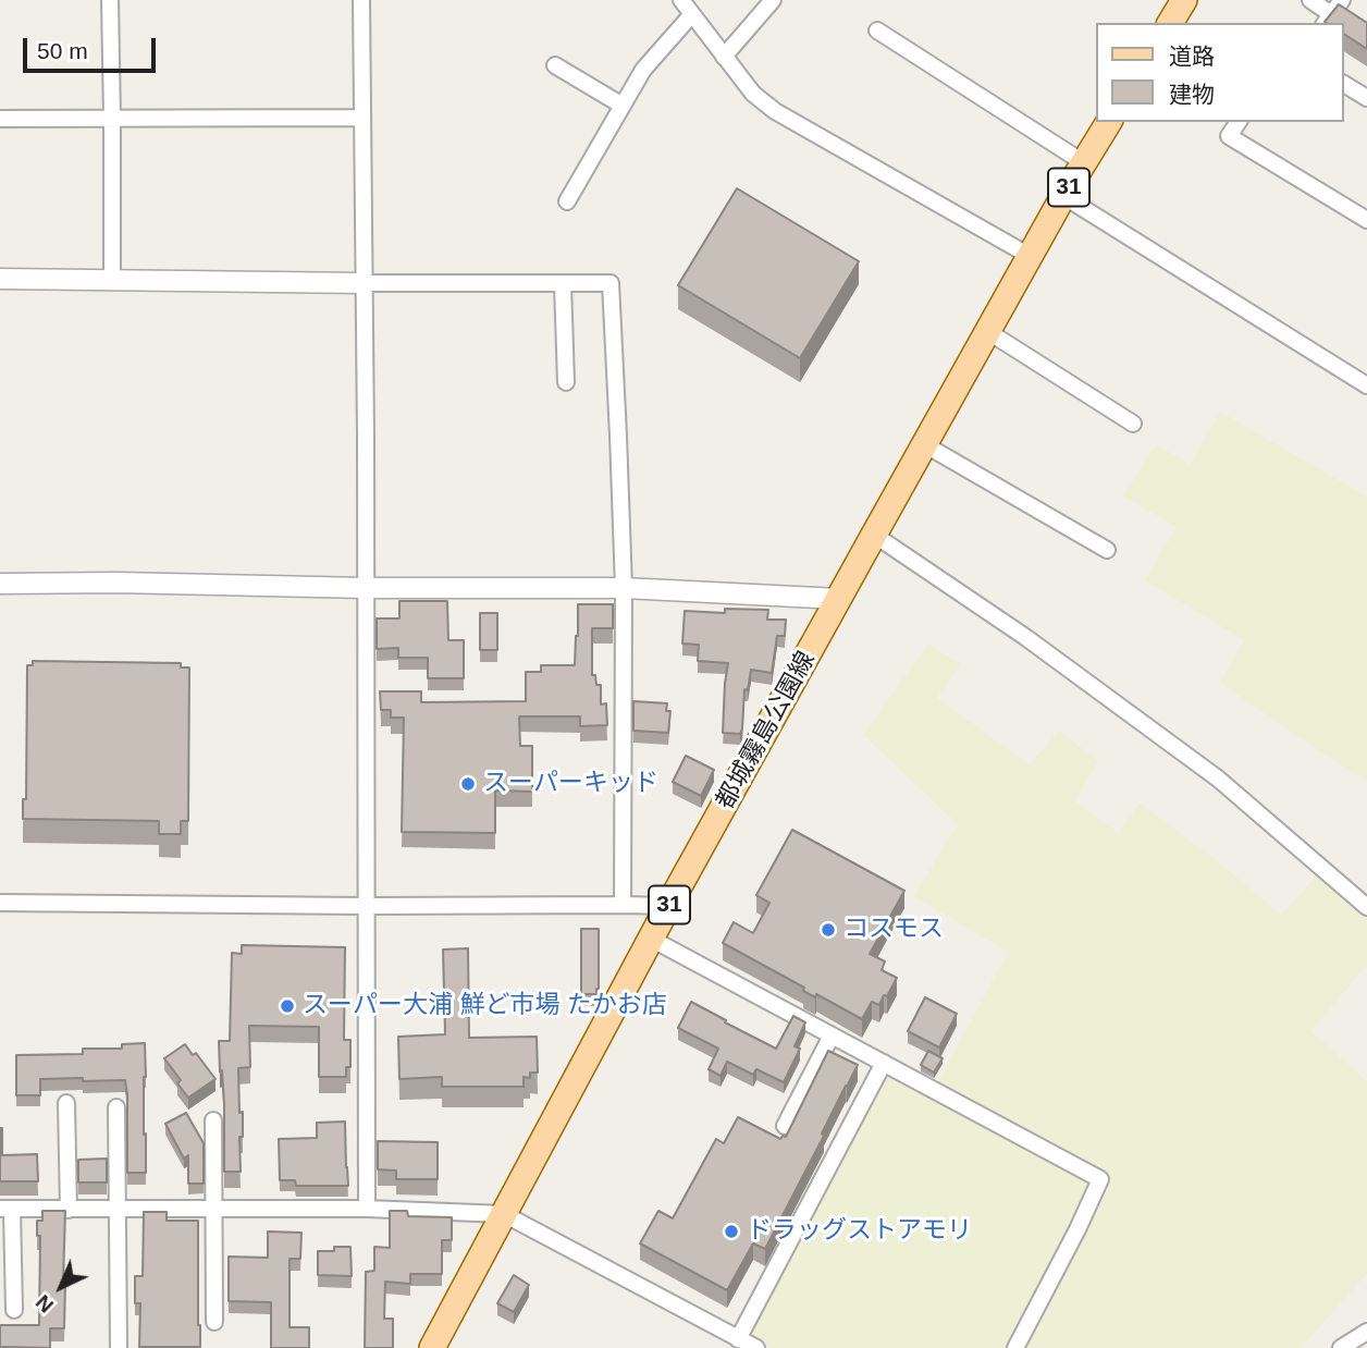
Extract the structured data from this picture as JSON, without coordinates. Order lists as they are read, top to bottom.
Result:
{
  "streets": {
    "main road": ["31", "都城霧島公園線"]
  },
  "places": [
    "スーパーキッド",
    "コスモス",
    "スーパー大浦 鮮ど市場 たかお店",
    "ドラッグストアモリ"
  ],
  "legend": ["道路", "建物"],
  "scale_bar": "50 m",
  "north": "bottom left"
}
